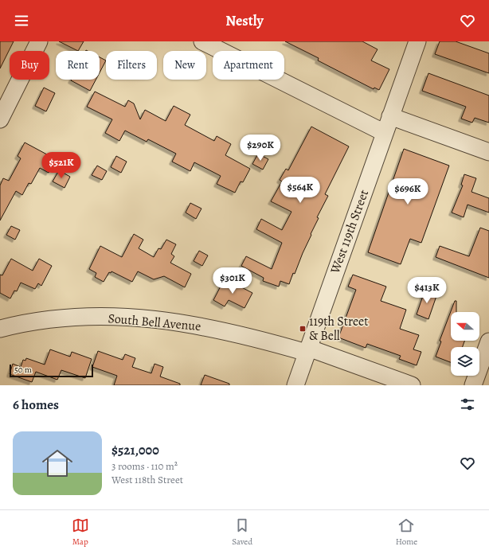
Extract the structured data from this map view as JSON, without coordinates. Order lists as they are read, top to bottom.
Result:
{
  "streets": {
    "street": ["West 119th Street", "South Bell Avenue"]
  },
  "crossings": [
    ["West 119th Street", "South Bell Avenue"]
  ],
  "places": {
    "transit": ["119th Street & Bell"]
  },
  "scale_bar": "50 m",
  "north": "left",
  "page": {
    "header": "Nestly",
    "chip": [
      "Buy",
      "Rent",
      "Filters",
      "New",
      "Apartment"
    ],
    "price": [
      "$290K",
      "$521K",
      "$564K",
      "$696K",
      "$301K",
      "$413K"
    ],
    "scale": "50 m",
    "heading": "6 homes",
    "list": [
      {
        "name": "$521,000",
        "note": "3 rooms · 110 m² · West 118th Street"
      }
    ],
    "tabs": ["Map", "Saved", "Home"]
  }
}
